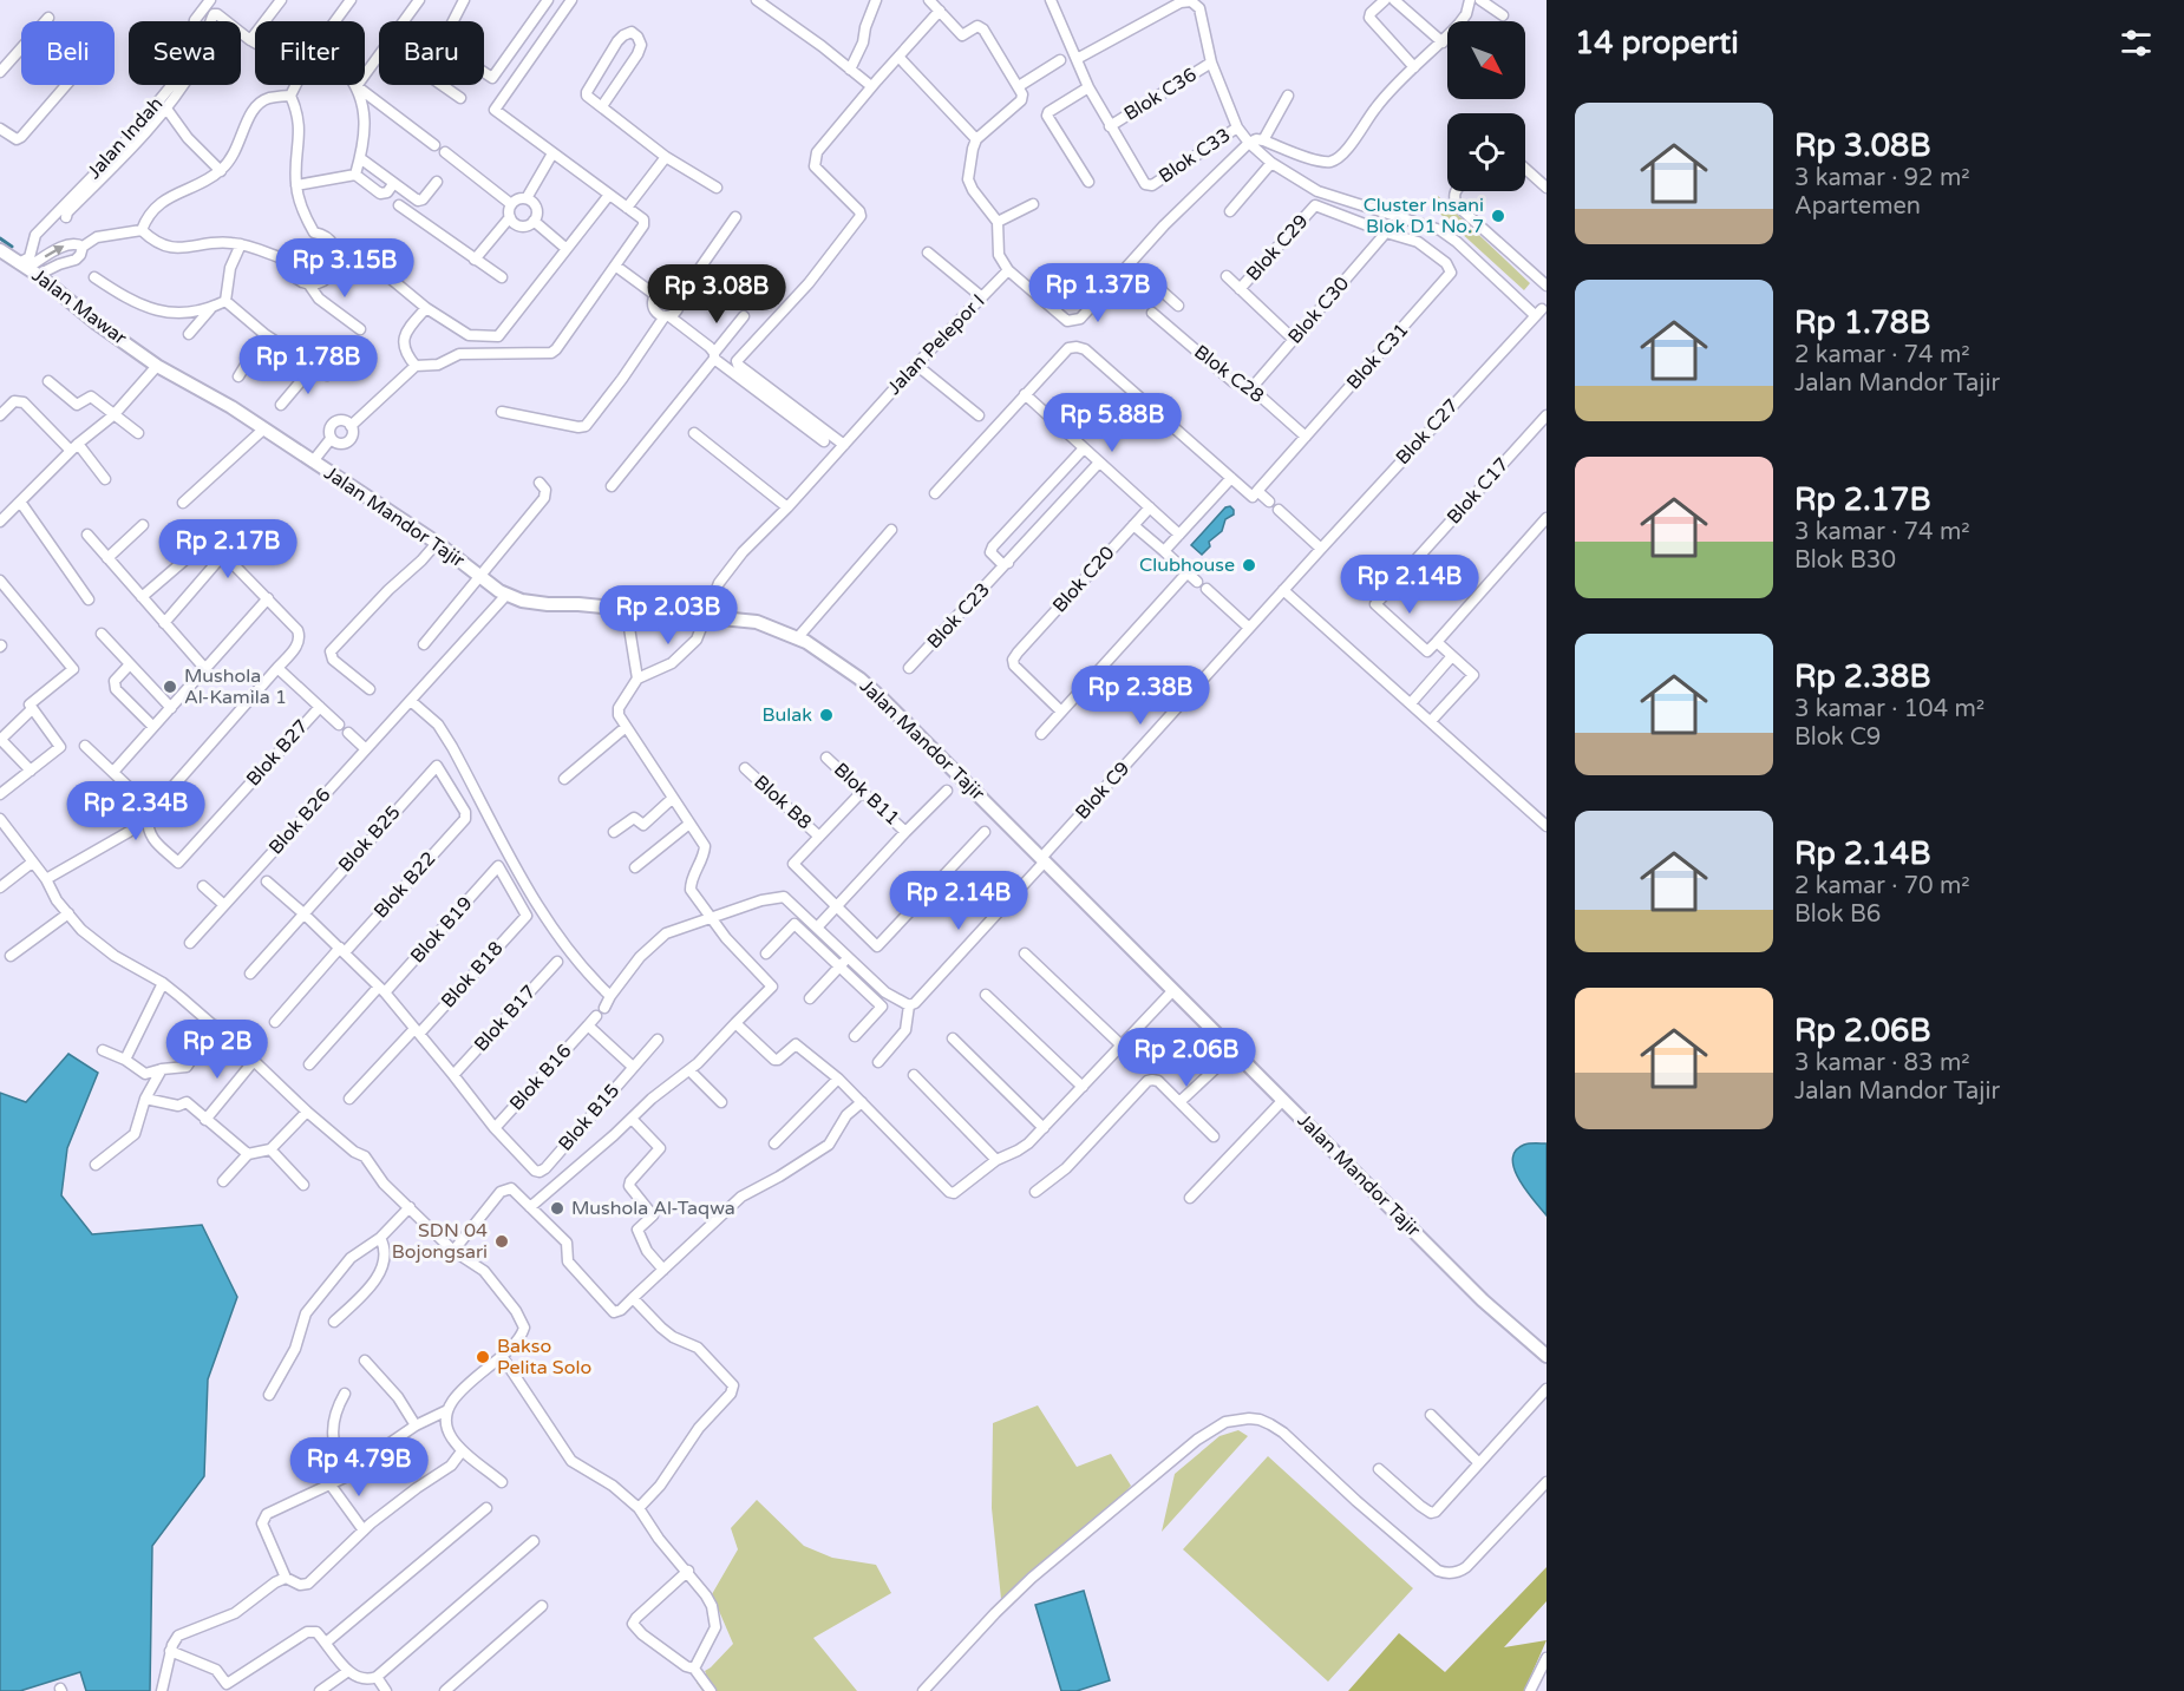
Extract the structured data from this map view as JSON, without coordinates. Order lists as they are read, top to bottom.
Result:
{
  "streets": {
    "street": [
      "Blok C36",
      "Jalan Indah",
      "Blok C33",
      "Blok C29",
      "Jalan Mawar",
      "Blok C30",
      "Jalan Pelepor I",
      "Blok C31",
      "Blok C28",
      "Blok C27",
      "Blok C17",
      "Jalan Mandor Tajir",
      "Blok C20",
      "Blok C23",
      "Blok B27",
      "Blok C9",
      "Blok B11",
      "Blok B8",
      "Blok B26",
      "Blok B25",
      "Blok B22",
      "Blok B19",
      "Blok B18",
      "Blok B17",
      "Blok B16",
      "Blok B15"
    ]
  },
  "crossings": [
    ["Blok C36", "Blok C33"],
    ["Jalan Indah", "Jalan Mawar"],
    ["Blok C29", "Blok C30"],
    ["Blok C29", "Blok C31"],
    ["Jalan Mawar", "Jalan Mandor Tajir"],
    ["Blok C30", "Blok C31"],
    ["Blok C30", "Blok C28"],
    ["Jalan Pelepor I", "Jalan Mandor Tajir"],
    ["Blok C31", "Blok C28"],
    ["Blok C27", "Blok C9"],
    ["Jalan Mandor Tajir", "Blok C9"],
    ["Jalan Mandor Tajir", "Blok B26"],
    ["Blok B11", "Blok B8"],
    ["Blok B25", "Blok B22"],
    ["Blok B19", "Blok B18"],
    ["Blok B16", "Blok B15"]
  ],
  "places": [
    "Cluster Insani Blok D1 No.7",
    "Clubhouse",
    "Mushola Al-Kamila 1",
    "Bulak",
    "Mushola Al-Taqwa",
    "SDN 04 Bojongsari",
    "Bakso Pelita Solo"
  ],
  "north": "bottom right",
  "page": {
    "heading": "14 properti",
    "chip": [
      "Beli",
      "Sewa",
      "Filter",
      "Baru"
    ],
    "list": [
      {
        "name": "Rp 3.08B",
        "note": "3 kamar · 92 m² · Apartemen"
      },
      {
        "name": "Rp 1.78B",
        "note": "2 kamar · 74 m² · Jalan Mandor Tajir"
      },
      {
        "name": "Rp 2.17B",
        "note": "3 kamar · 74 m² · Blok B30"
      },
      {
        "name": "Rp 2.38B",
        "note": "3 kamar · 104 m² · Blok C9"
      },
      {
        "name": "Rp 2.14B",
        "note": "2 kamar · 70 m² · Blok B6"
      },
      {
        "name": "Rp 2.06B",
        "note": "3 kamar · 83 m² · Jalan Mandor Tajir"
      }
    ],
    "price": [
      "Rp 3.15B",
      "Rp 1.37B",
      "Rp 3.08B",
      "Rp 1.78B",
      "Rp 5.88B",
      "Rp 2.17B",
      "Rp 2.14B",
      "Rp 2.03B",
      "Rp 2.38B",
      "Rp 2.34B",
      "Rp 2.14B",
      "Rp 2B",
      "Rp 2.06B",
      "Rp 4.79B"
    ]
  }
}
